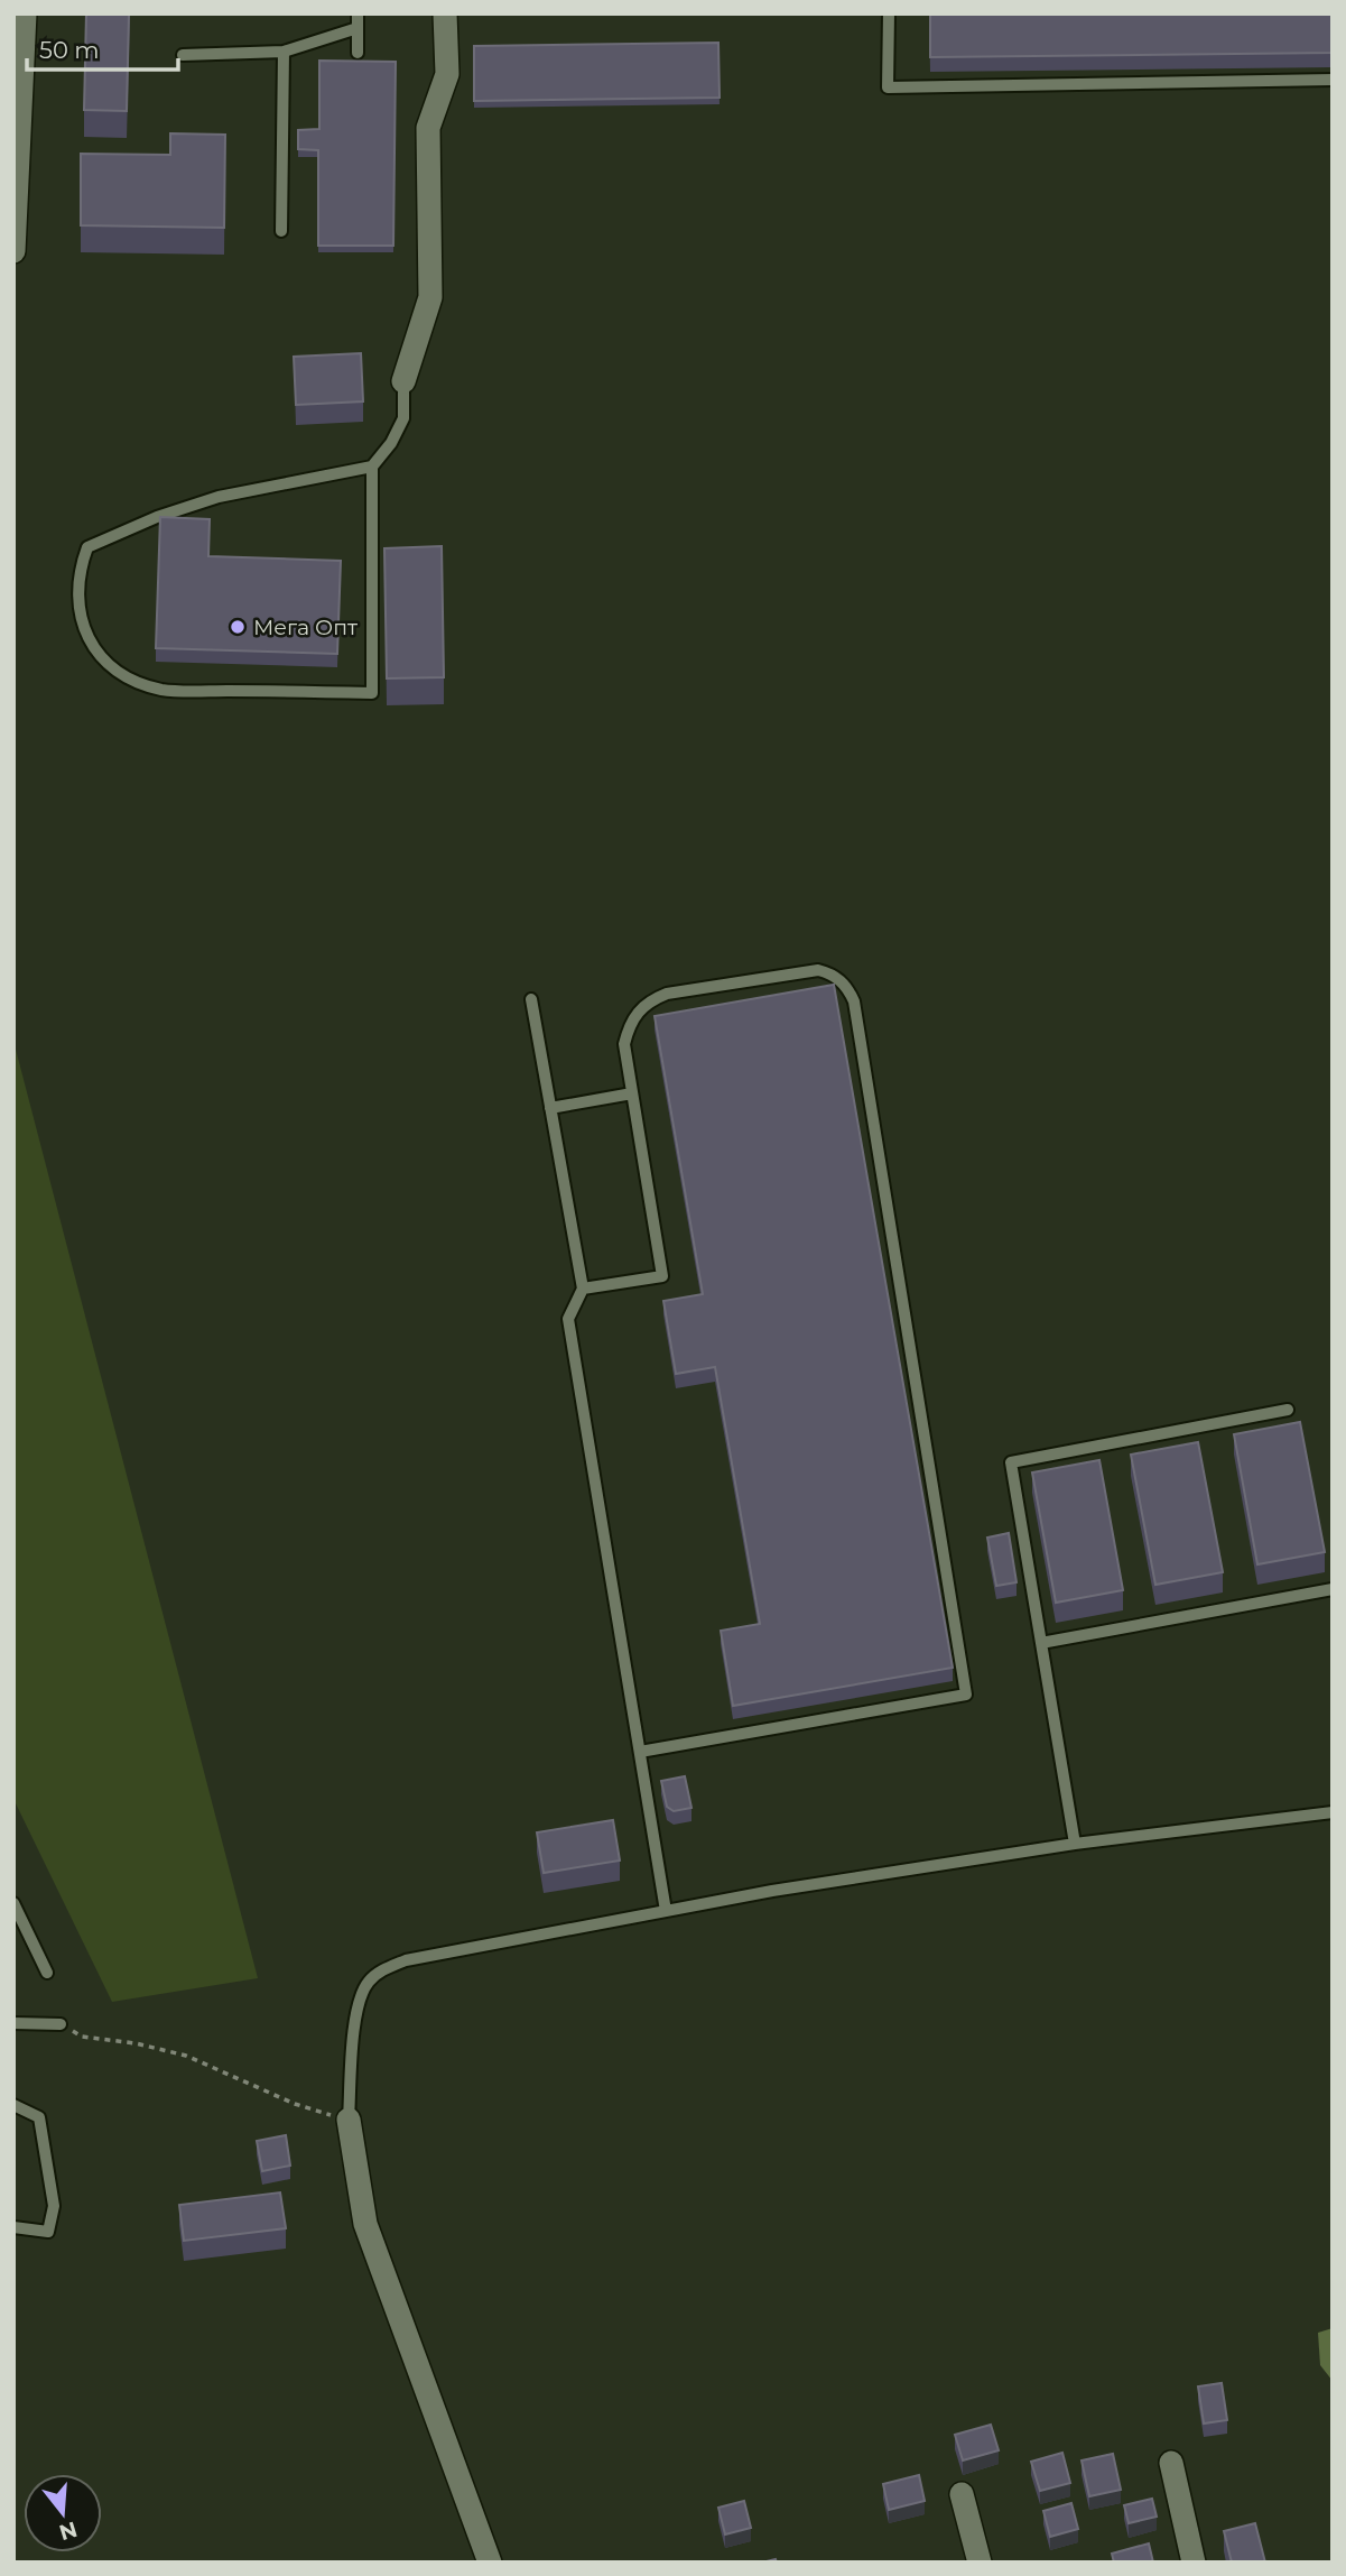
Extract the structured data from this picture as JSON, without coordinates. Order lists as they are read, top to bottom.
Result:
{
  "places": ["Мега Опт"],
  "scale_bar": "50 m",
  "north": "bottom"
}
